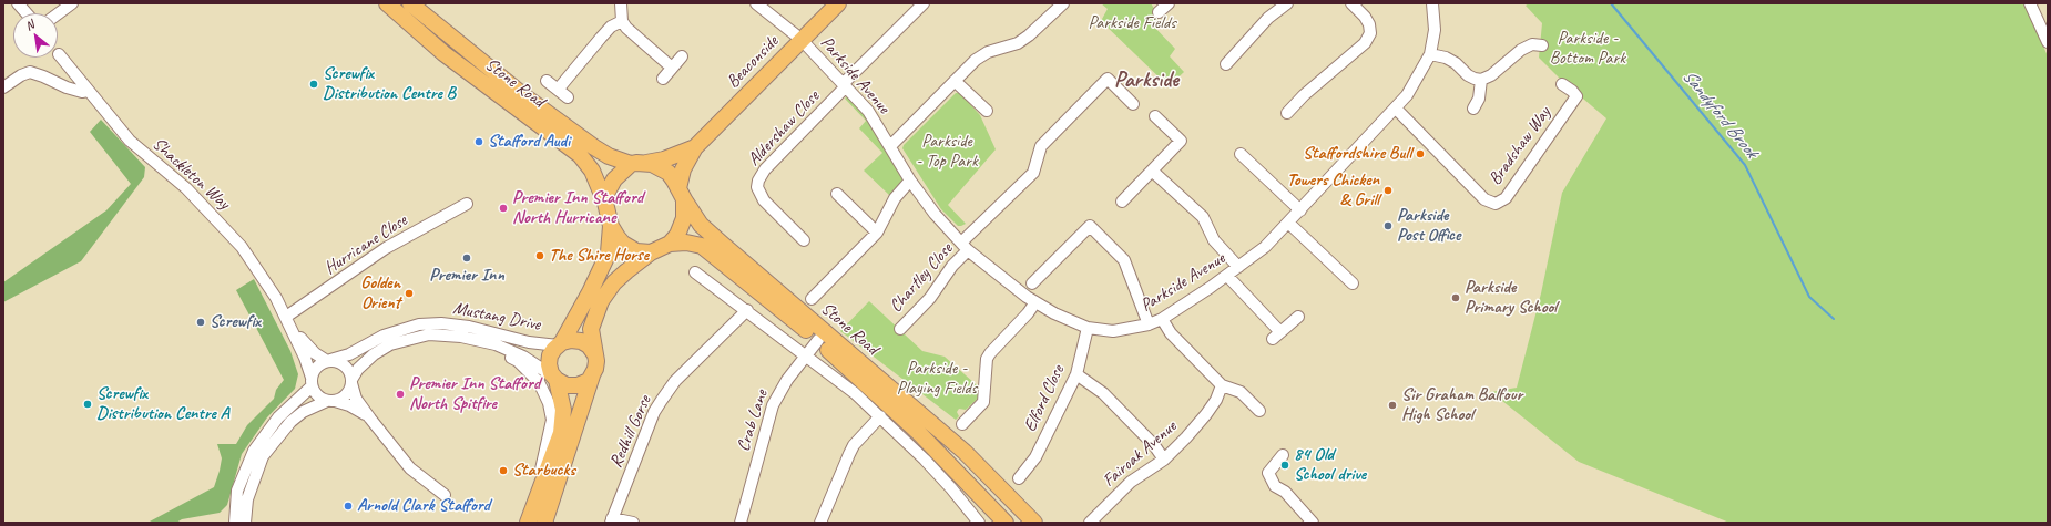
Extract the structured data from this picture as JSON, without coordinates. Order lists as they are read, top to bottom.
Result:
{
  "streets": {
    "highway": ["Beaconside", "Stone Road"],
    "street": [
      "Parkside Avenue",
      "Aldershaw Close",
      "Bradshaw Way",
      "Shackleton Way",
      "Hurricane Close",
      "Chartley Close",
      "Mustang Drive",
      "Elford Close",
      "Crab Lane",
      "Redhill Gorse",
      "Fairoak Avenue"
    ]
  },
  "crossings": [
    ["Beaconside", "Parkside Avenue"],
    ["Beaconside", "Stone Road"],
    ["Parkside Avenue", "Aldershaw Close"],
    ["Parkside Avenue", "Bradshaw Way"],
    ["Parkside Avenue", "Chartley Close"],
    ["Parkside Avenue", "Elford Close"],
    ["Stone Road", "Crab Lane"],
    ["Shackleton Way", "Hurricane Close"],
    ["Shackleton Way", "Mustang Drive"]
  ],
  "districts": ["Parkside"],
  "water": ["Sandyford Brook"],
  "parks": [
    "Parkside Fields",
    "Parkside - Bottom Park",
    "Parkside - Top Park",
    "Parkside - Playing Fields"
  ],
  "places": [
    "Screwfix Distribution Centre B",
    "Stafford Audi",
    "Staffordshire Bull",
    "Towers Chicken & Grill",
    "Premier Inn Stafford North Hurricane",
    "Parkside Post Office",
    "The Shire Horse",
    "Premier Inn",
    "Golden Orient",
    "Parkside Primary School",
    "Screwfix",
    "Premier Inn Stafford North Spitfire",
    "Screwfix Distribution Centre A",
    "Sir Graham Balfour High School",
    "84 Old School drive",
    "Starbucks",
    "Arnold Clark Stafford"
  ],
  "north": "top left"
}
